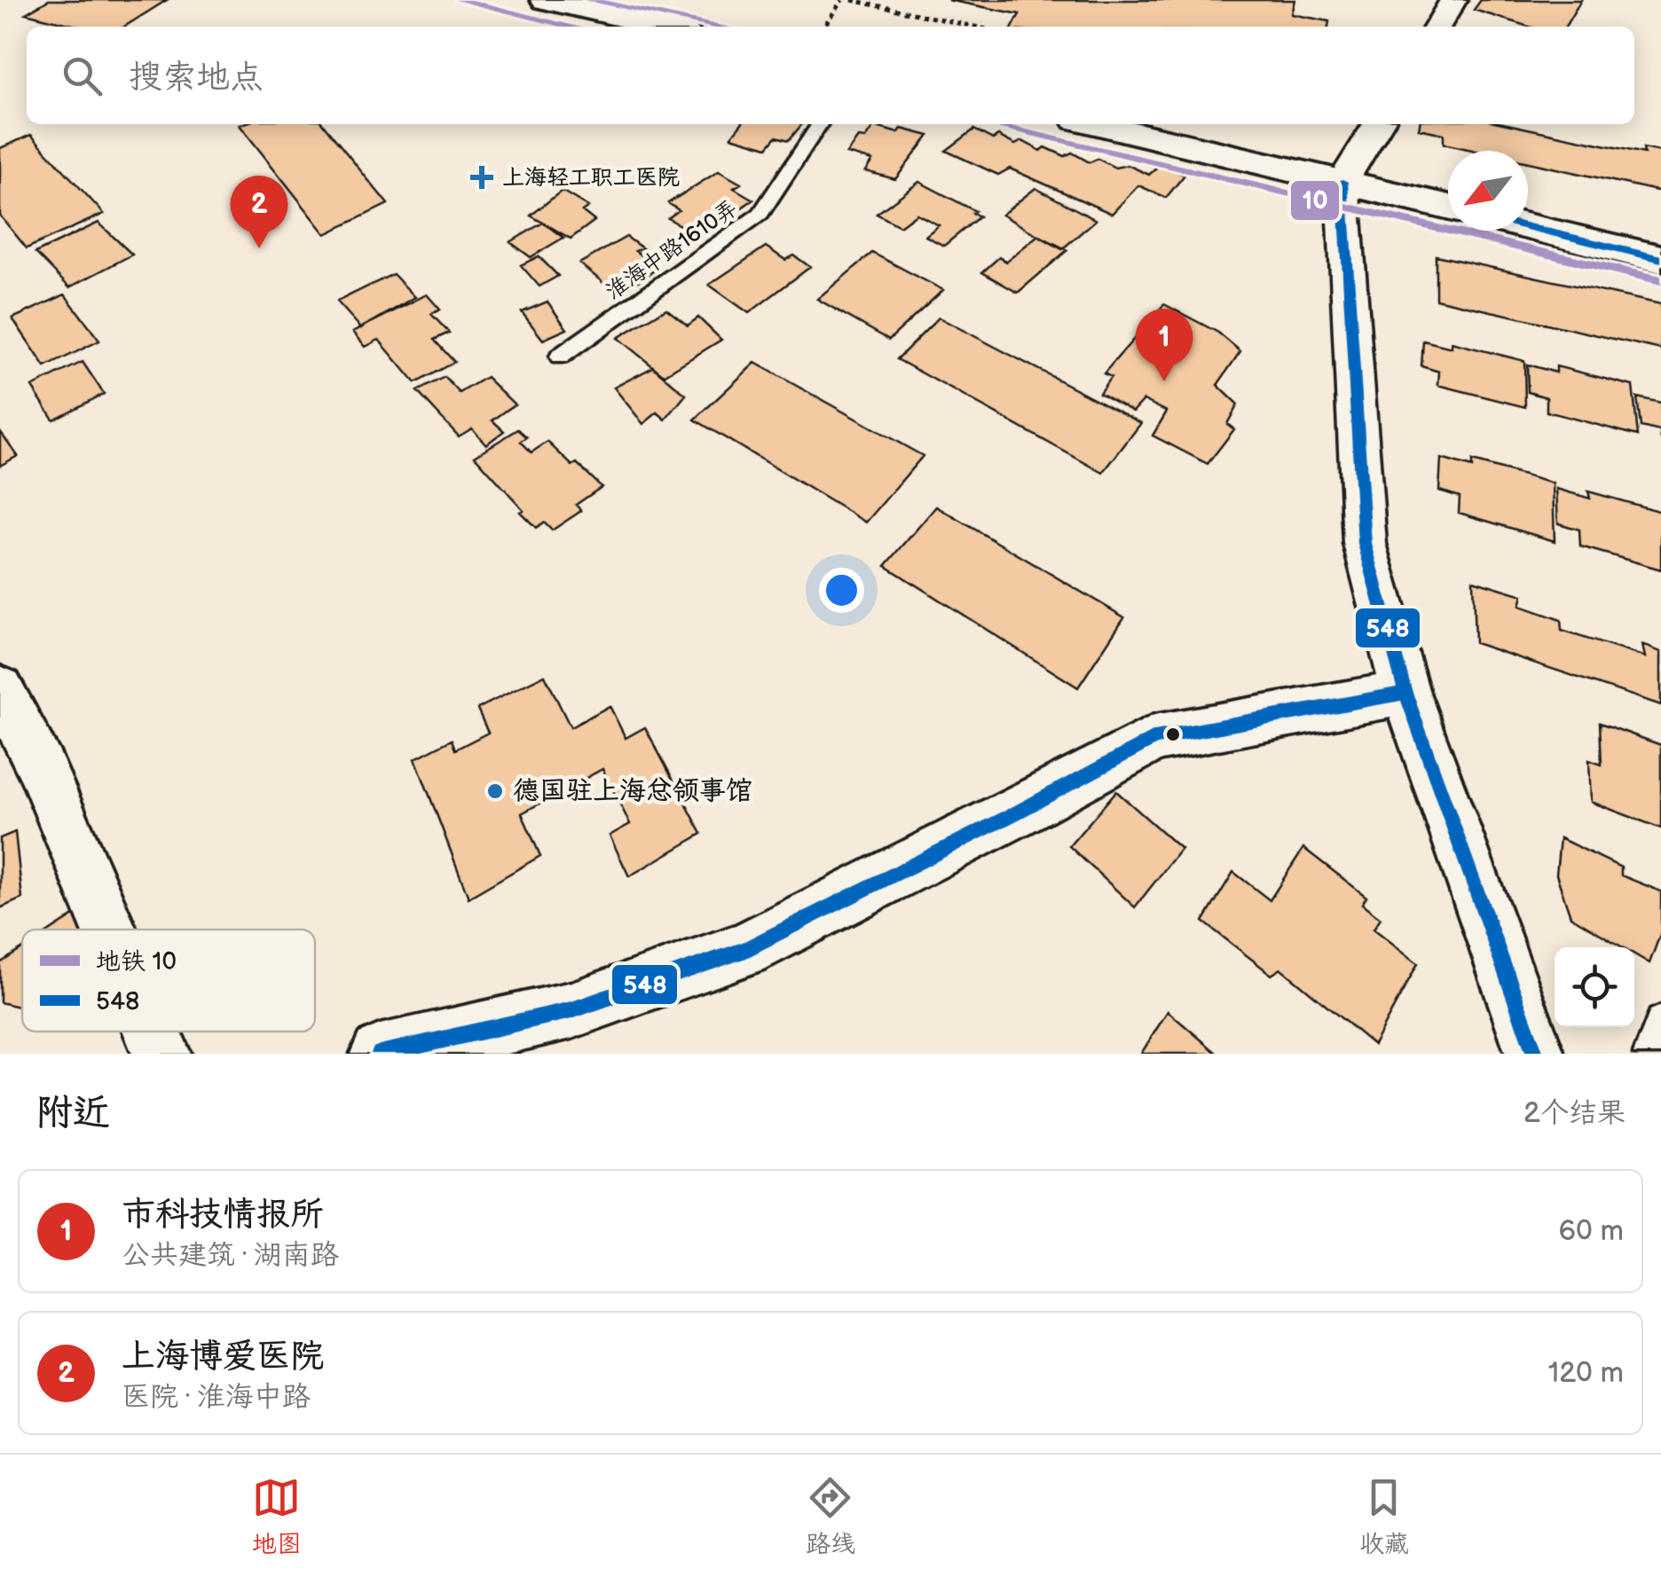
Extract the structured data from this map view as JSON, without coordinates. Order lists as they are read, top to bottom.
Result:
{
  "streets": {
    "lane": ["淮海中路1610弄"]
  },
  "places": {
    "health": ["上海轻工职工医院"],
    "other": ["德国驻上海总领事馆"]
  },
  "lines": ["metro line 10", "transit line 548"],
  "legend": ["地铁 10", "548"],
  "north": "bottom left",
  "page": {
    "search": "搜索地点",
    "pins": ["2", "1"],
    "heading": ["附近", "2个结果"],
    "list": [
      {
        "mark": "1",
        "name": "市科技情报所",
        "note": "公共建筑 · 湖南路",
        "value": "60 m"
      },
      {
        "mark": "2",
        "name": "上海博爱医院",
        "note": "医院 · 淮海中路",
        "value": "120 m"
      }
    ],
    "nav": ["地图", "路线", "收藏"]
  }
}
